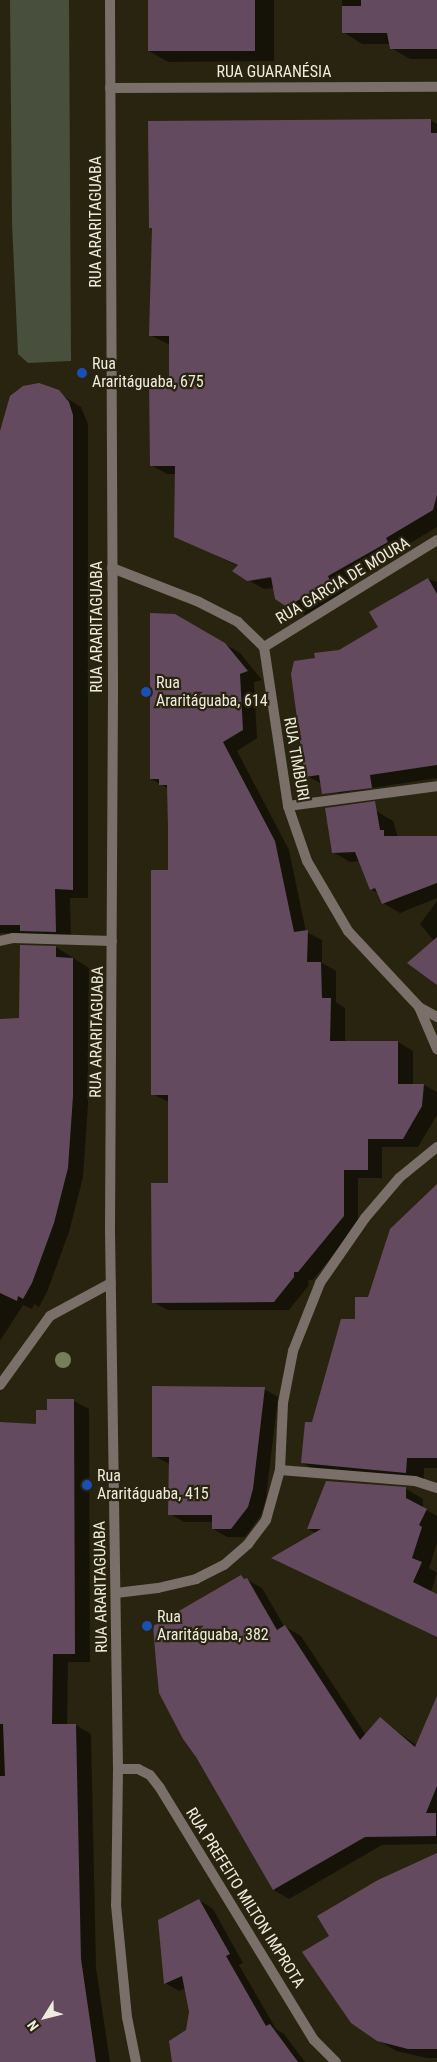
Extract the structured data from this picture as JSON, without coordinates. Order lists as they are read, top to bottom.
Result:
{
  "streets": {
    "street": [
      "RUA GUARANÉSIA",
      "RUA ARARITAGUABA",
      "RUA GARCIA DE MOURA",
      "RUA TIMBURI",
      "RUA PREFEITO MILTON IMPROTA"
    ]
  },
  "crossings": [
    ["RUA GUARANÉSIA", "RUA ARARITAGUABA"],
    ["RUA ARARITAGUABA", "RUA PREFEITO MILTON IMPROTA"],
    ["RUA GARCIA DE MOURA", "RUA TIMBURI"]
  ],
  "places": [
    "Rua Araritáguaba, 675",
    "Rua Araritáguaba, 614",
    "Rua Araritáguaba, 415",
    "Rua Araritáguaba, 382"
  ],
  "north": "bottom left"
}
